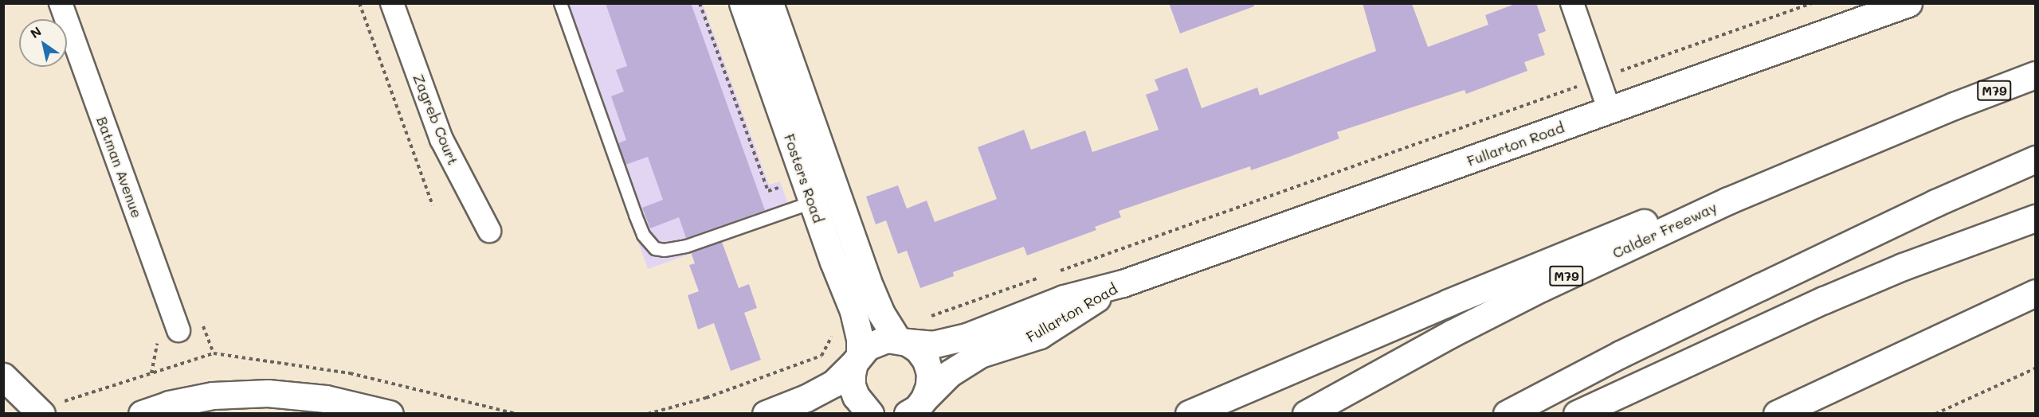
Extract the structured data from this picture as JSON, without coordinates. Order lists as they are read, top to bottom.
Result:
{
  "streets": {
    "main road": [
      "M79",
      "Fullarton Road",
      "Fosters Road",
      "Calder Freeway"
    ],
    "street": ["Zagreb Court", "Batman Avenue"]
  },
  "crossings": [
    ["Fullarton Road", "Fosters Road"]
  ],
  "north": "top left"
}
